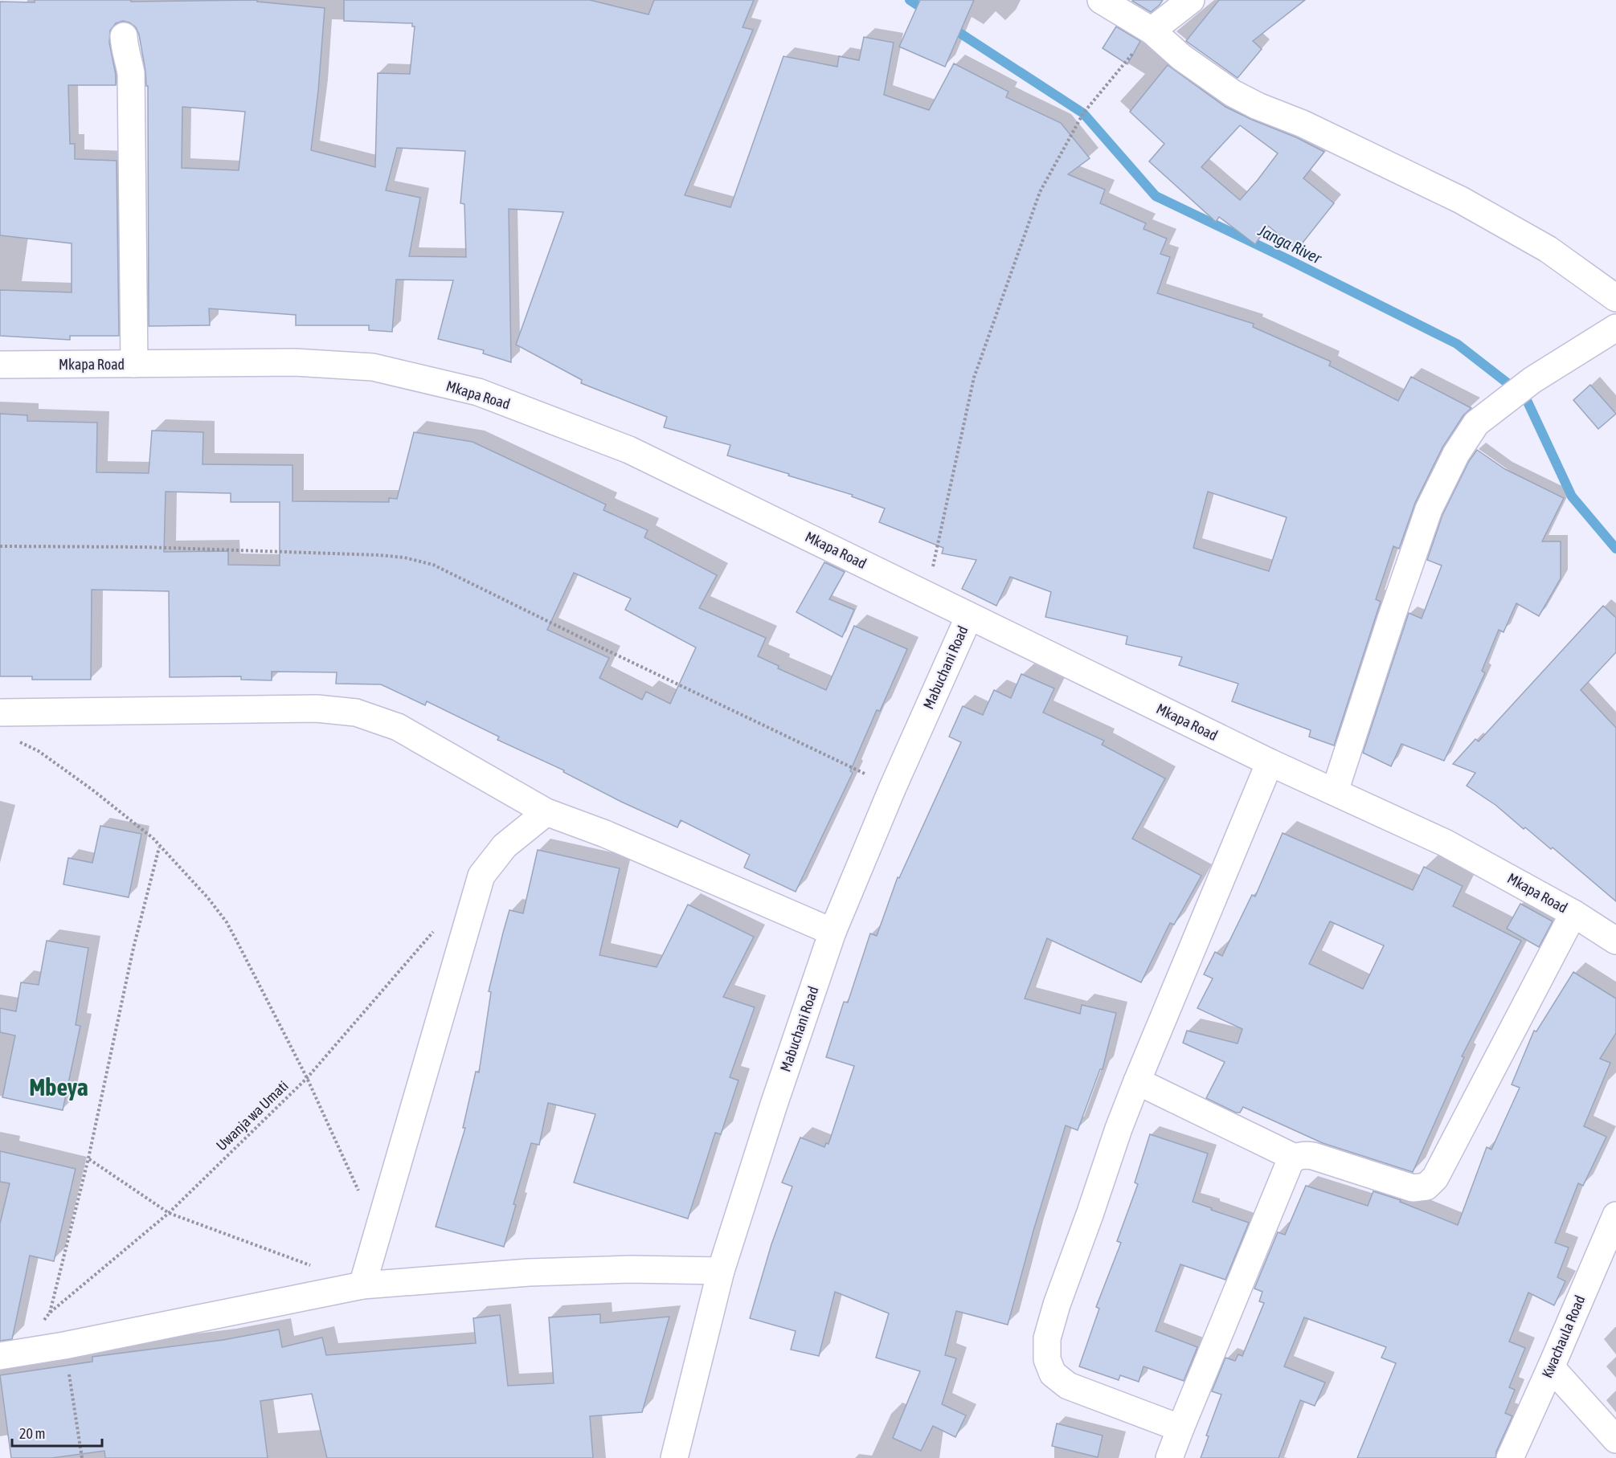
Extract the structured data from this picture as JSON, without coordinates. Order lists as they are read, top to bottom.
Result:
{
  "streets": {
    "street": ["Mkapa Road", "Mabuchani Road", "Kwachaula Road"],
    "path": ["Uwanja wa Umati"]
  },
  "crossings": [
    ["Mkapa Road", "Mabuchani Road"]
  ],
  "districts": ["Mbeya"],
  "water": ["Janga River"],
  "scale_bar": "20 m"
}
